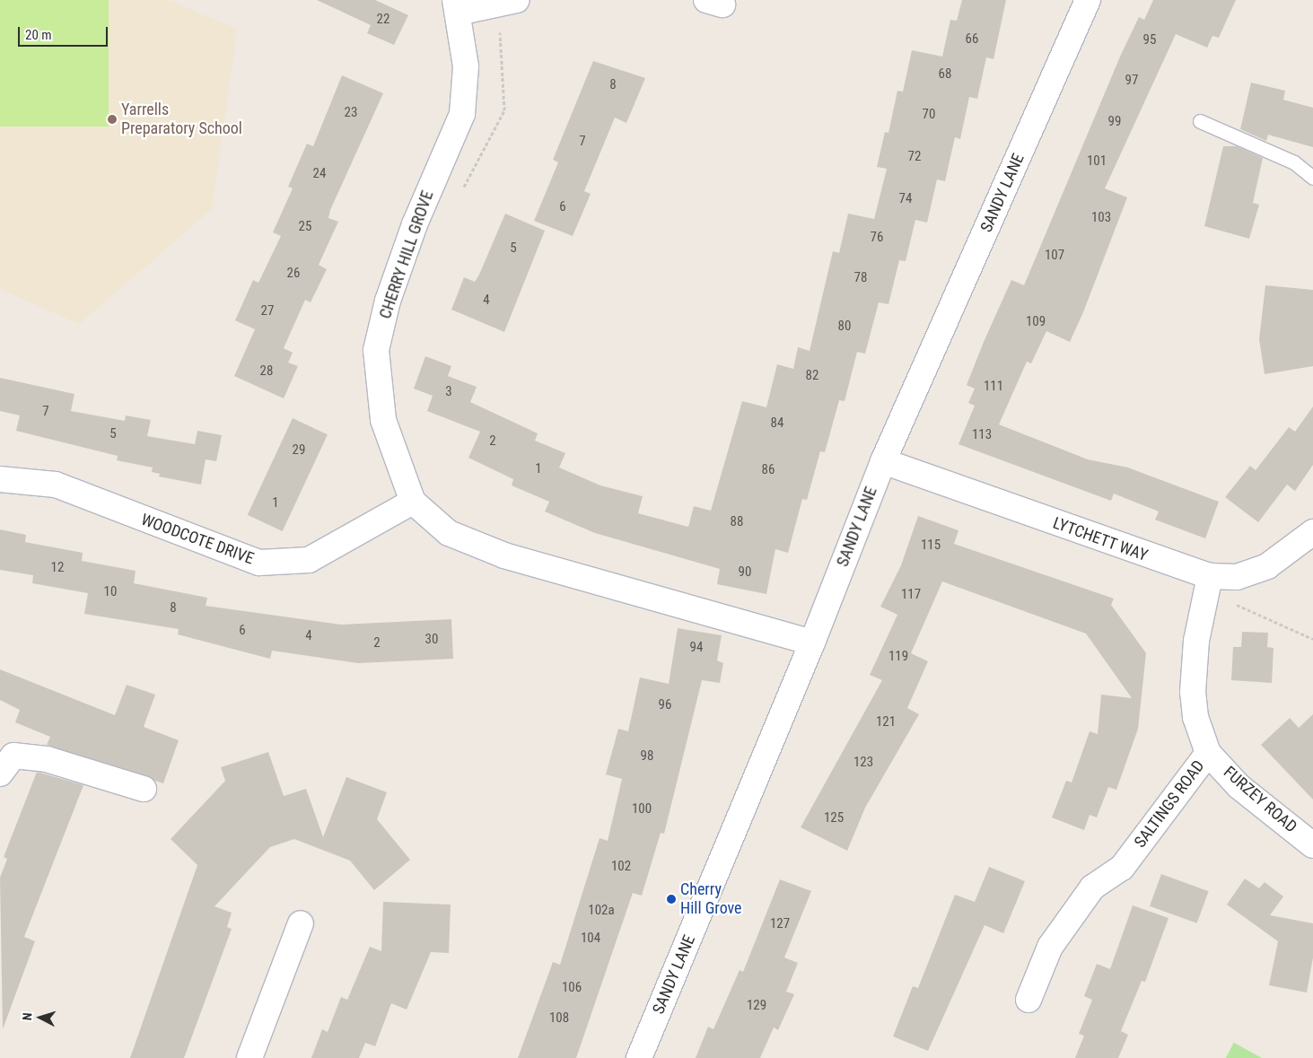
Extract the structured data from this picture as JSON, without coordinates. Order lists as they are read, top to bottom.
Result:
{
  "streets": {
    "street": [
      "SANDY LANE",
      "CHERRY HILL GROVE",
      "WOODCOTE DRIVE",
      "LYTCHETT WAY",
      "FURZEY ROAD",
      "SALTINGS ROAD"
    ]
  },
  "crossings": [
    ["SANDY LANE", "CHERRY HILL GROVE"],
    ["SANDY LANE", "LYTCHETT WAY"],
    ["CHERRY HILL GROVE", "WOODCOTE DRIVE"],
    ["LYTCHETT WAY", "SALTINGS ROAD"],
    ["FURZEY ROAD", "SALTINGS ROAD"]
  ],
  "places": ["Yarrells Preparatory School", "Cherry Hill Grove"],
  "house_numbers": [
    "22",
    "66",
    "95",
    "68",
    "97",
    "8",
    "23",
    "70",
    "99",
    "7",
    "72",
    "101",
    "24",
    "74",
    "6",
    "103",
    "25",
    "76",
    "5",
    "107",
    "26",
    "78",
    "4",
    "27",
    "109",
    "80",
    "28",
    "82",
    "111",
    "3",
    "7",
    "84",
    "5",
    "113",
    "2",
    "29",
    "1",
    "86",
    "1",
    "88",
    "115",
    "12",
    "90",
    "10",
    "117",
    "8",
    "6",
    "4",
    "30",
    "2",
    "94",
    "119",
    "96",
    "121",
    "98",
    "123",
    "100",
    "125",
    "102",
    "102a",
    "127",
    "104",
    "106",
    "129",
    "108"
  ],
  "scale_bar": "20 m",
  "north": "left"
}
